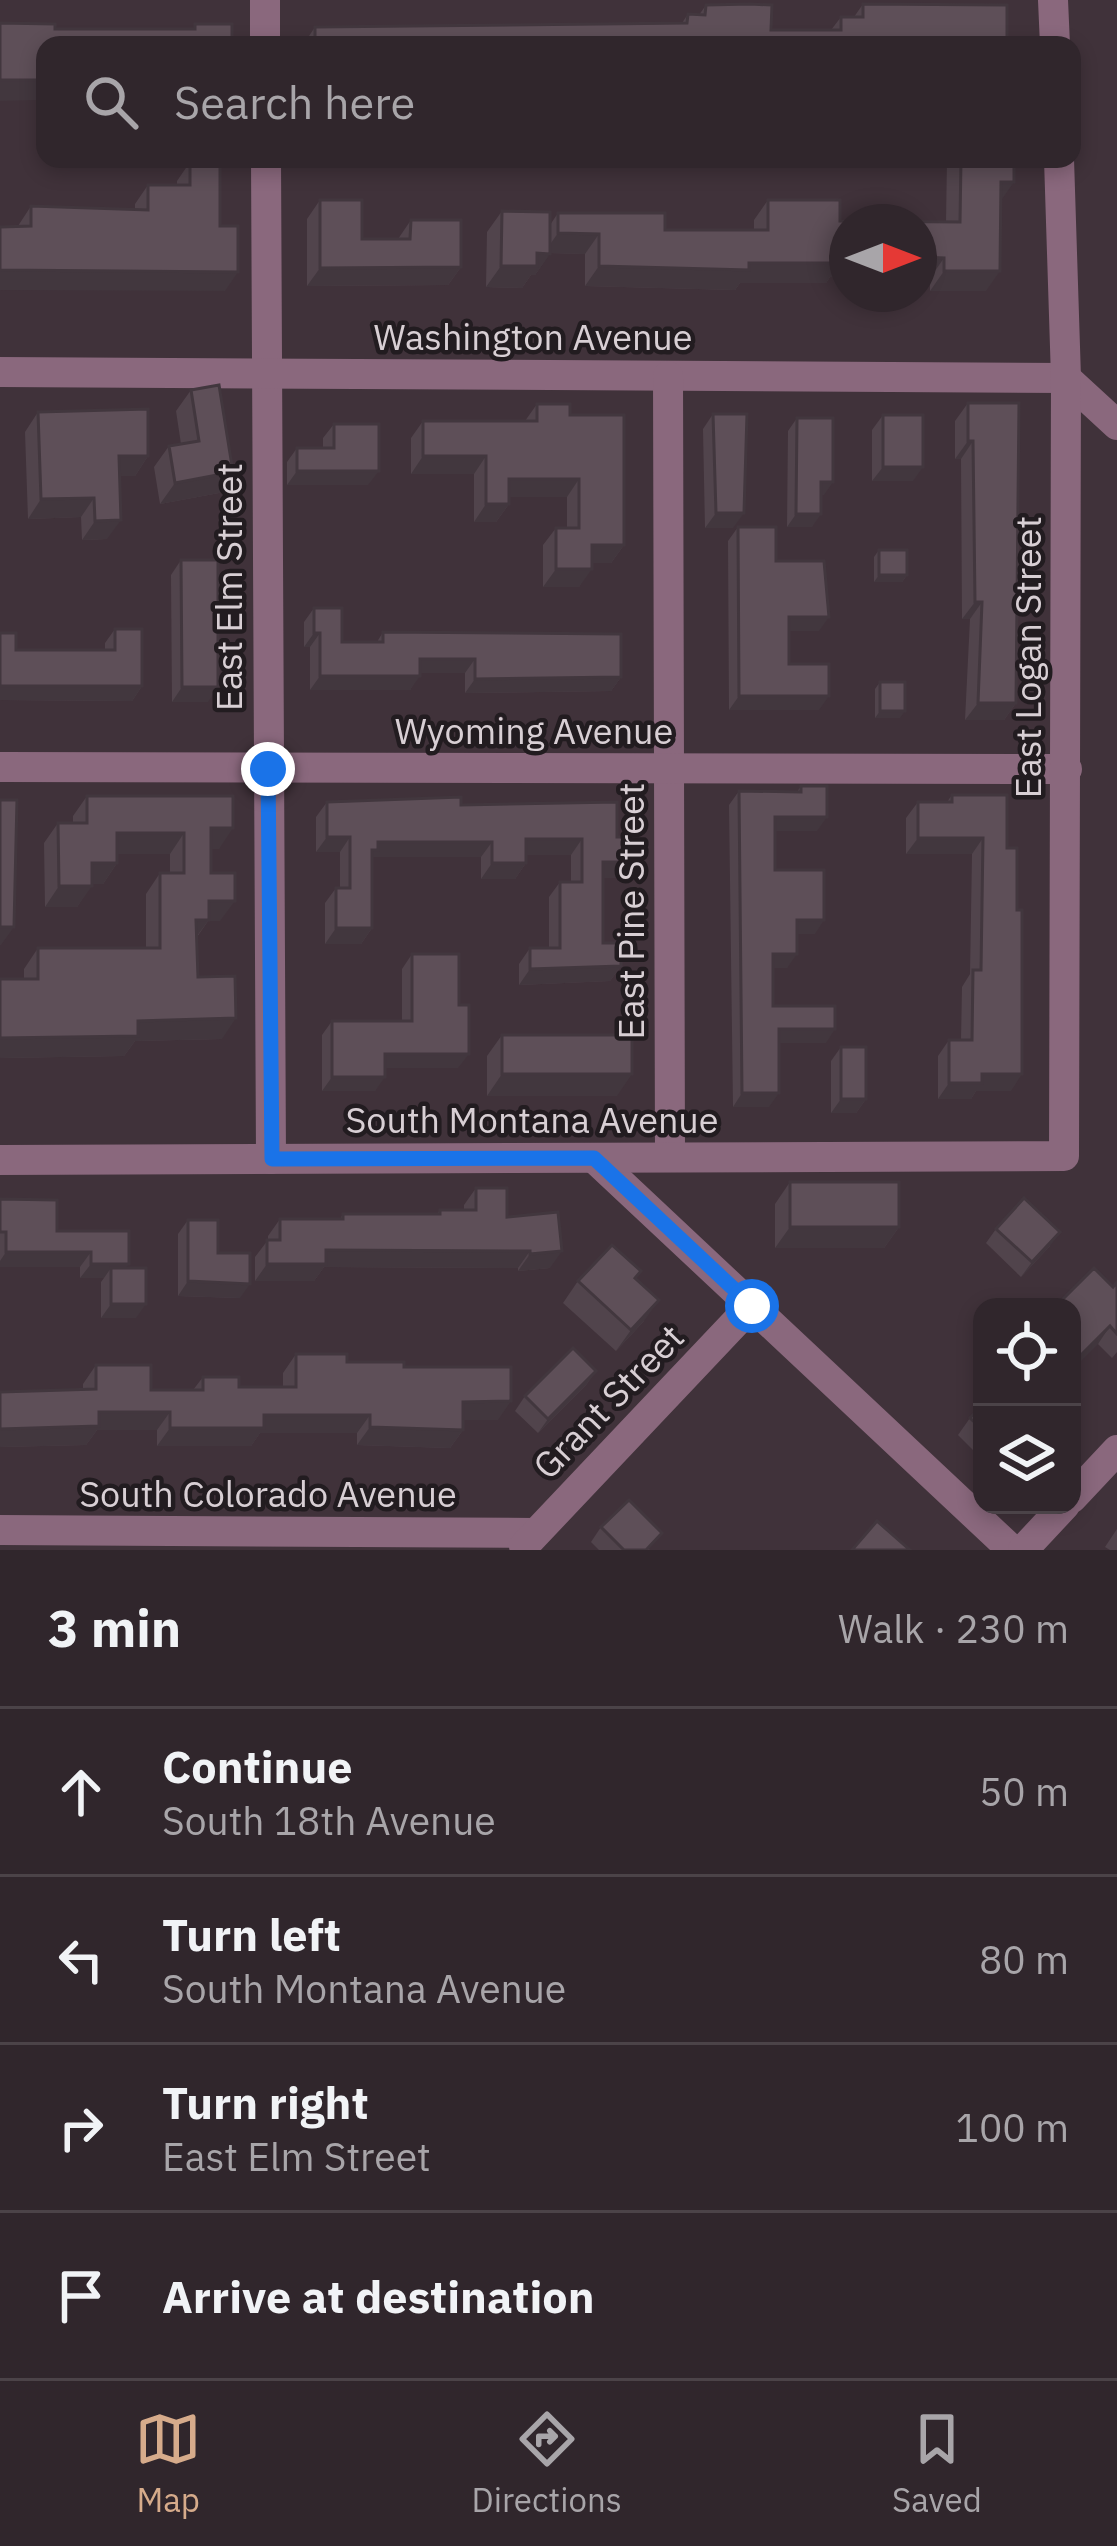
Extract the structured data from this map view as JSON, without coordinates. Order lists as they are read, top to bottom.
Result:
{
  "streets": {
    "street": [
      "Washington Avenue",
      "East Elm Street",
      "East Logan Street",
      "Wyoming Avenue",
      "East Pine Street",
      "South Montana Avenue",
      "Grant Street",
      "South Colorado Avenue"
    ]
  },
  "crossings": [
    ["Washington Avenue", "East Elm Street"],
    ["Washington Avenue", "East Logan Street"],
    ["Washington Avenue", "East Pine Street"],
    ["East Elm Street", "Wyoming Avenue"],
    ["East Elm Street", "South Montana Avenue"],
    ["East Logan Street", "Wyoming Avenue"],
    ["East Logan Street", "South Montana Avenue"],
    ["Wyoming Avenue", "East Pine Street"],
    ["East Pine Street", "South Montana Avenue"],
    ["Grant Street", "South Colorado Avenue"]
  ],
  "north": "right",
  "page": {
    "search": "Search here",
    "heading": ["3 min", "Walk · 230 m"],
    "list": [
      ["Continue", "South 18th Avenue", "50 m"],
      ["Turn left", "South Montana Avenue", "80 m"],
      ["Turn right", "East Elm Street", "100 m"],
      "Arrive at destination"
    ],
    "nav": ["Map", "Directions", "Saved"]
  }
}
